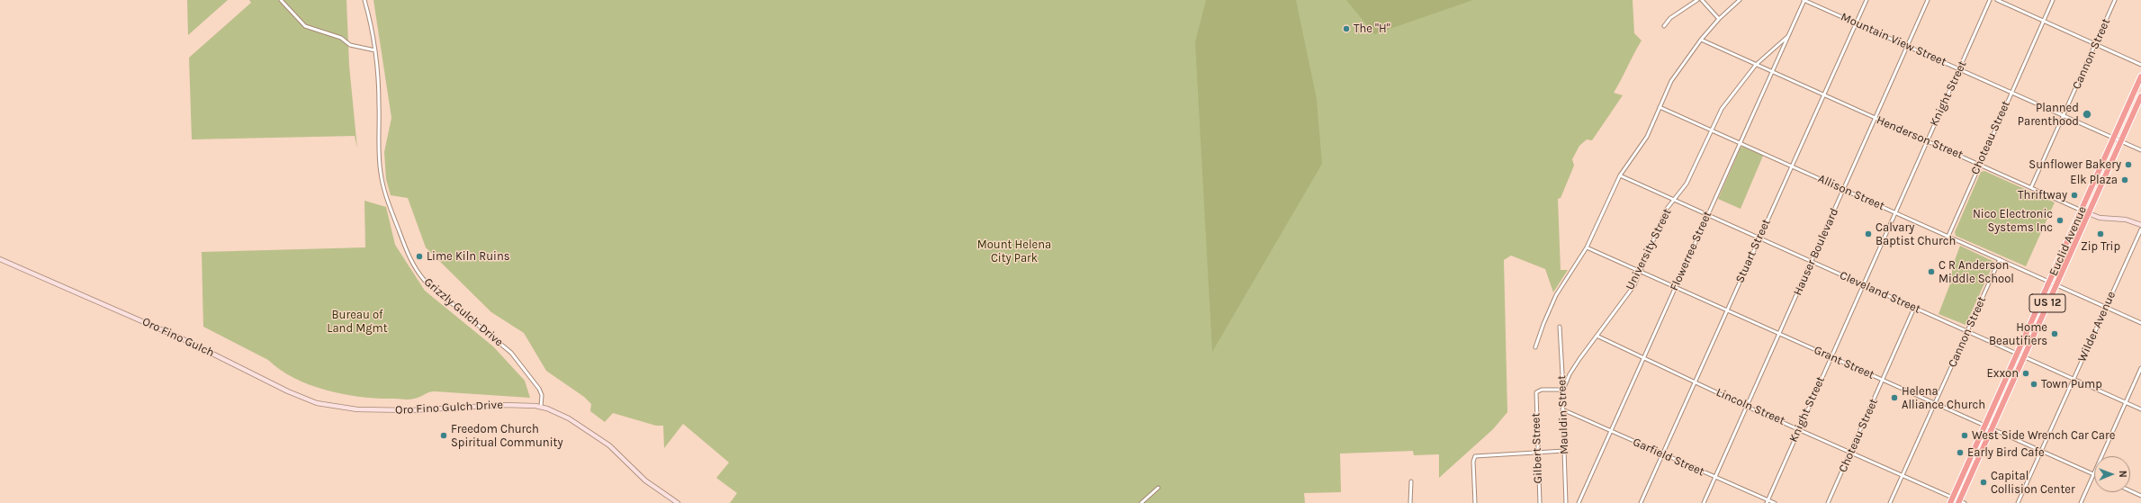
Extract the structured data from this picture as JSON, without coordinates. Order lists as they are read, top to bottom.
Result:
{
  "streets": {
    "highway": ["Euclid Avenue", "US 12"],
    "street": [
      "Mountain View Street",
      "Cannon Street",
      "Knight Street",
      "Henderson Street",
      "Choteau Street",
      "Allison Street",
      "University Street",
      "Flowerree Street",
      "Stuart Street",
      "Hauser Boulevard",
      "Cleveland Street",
      "Grizzly Gulch Drive",
      "Wilder Avenue",
      "Oro Fino Gulch",
      "Grant Street",
      "Lincoln Street",
      "Oro Fino Gulch Drive",
      "Mauldin Street",
      "Gilbert Street",
      "Garfield Street"
    ]
  },
  "crossings": [
    ["Mountain View Street", "Cannon Street"],
    ["Mountain View Street", "Knight Street"],
    ["Mountain View Street", "Choteau Street"],
    ["Mountain View Street", "Euclid Avenue"],
    ["Mountain View Street", "Flowerree Street"],
    ["Mountain View Street", "Stuart Street"],
    ["Mountain View Street", "Hauser Boulevard"],
    ["Cannon Street", "Henderson Street"],
    ["Cannon Street", "Allison Street"],
    ["Cannon Street", "Cleveland Street"],
    ["Cannon Street", "Grant Street"],
    ["Cannon Street", "Lincoln Street"],
    ["Knight Street", "Henderson Street"],
    ["Knight Street", "Allison Street"],
    ["Knight Street", "Cleveland Street"],
    ["Knight Street", "Grant Street"],
    ["Knight Street", "Lincoln Street"],
    ["Knight Street", "Garfield Street"],
    ["Henderson Street", "Choteau Street"],
    ["Henderson Street", "Euclid Avenue"],
    ["Henderson Street", "University Street"],
    ["Henderson Street", "Flowerree Street"],
    ["Henderson Street", "Stuart Street"],
    ["Henderson Street", "Hauser Boulevard"],
    ["Choteau Street", "Allison Street"],
    ["Choteau Street", "Cleveland Street"],
    ["Choteau Street", "Grant Street"],
    ["Choteau Street", "Lincoln Street"],
    ["Allison Street", "Euclid Avenue"],
    ["Allison Street", "University Street"],
    ["Allison Street", "Flowerree Street"],
    ["Allison Street", "Stuart Street"],
    ["Allison Street", "Hauser Boulevard"],
    ["Allison Street", "Wilder Avenue"],
    ["Euclid Avenue", "Cleveland Street"],
    ["Euclid Avenue", "Grant Street"],
    ["Euclid Avenue", "Lincoln Street"],
    ["University Street", "Flowerree Street"],
    ["University Street", "Cleveland Street"],
    ["University Street", "Grant Street"],
    ["University Street", "Lincoln Street"],
    ["University Street", "Mauldin Street"],
    ["University Street", "Gilbert Street"],
    ["Flowerree Street", "Cleveland Street"],
    ["Flowerree Street", "Grant Street"],
    ["Flowerree Street", "Lincoln Street"],
    ["Flowerree Street", "Garfield Street"],
    ["Stuart Street", "Cleveland Street"],
    ["Stuart Street", "Grant Street"],
    ["Stuart Street", "Lincoln Street"],
    ["Stuart Street", "Garfield Street"],
    ["Hauser Boulevard", "Cleveland Street"],
    ["Hauser Boulevard", "Grant Street"],
    ["Hauser Boulevard", "Lincoln Street"],
    ["Hauser Boulevard", "Garfield Street"],
    ["Cleveland Street", "Wilder Avenue"],
    ["Grizzly Gulch Drive", "Oro Fino Gulch Drive"],
    ["Wilder Avenue", "Grant Street"],
    ["Oro Fino Gulch", "Oro Fino Gulch Drive"],
    ["Mauldin Street", "Gilbert Street"],
    ["Mauldin Street", "Garfield Street"]
  ],
  "parks": ["Mount Helena City Park", "Bureau of Land Mgmt"],
  "places": [
    "The \"H\"",
    "Planned Parenthood",
    "Sunflower Bakery",
    "Elk Plaza",
    "Thriftway",
    "Nico Electronic Systems Inc",
    "Calvary Baptist Church",
    "Zip Trip",
    "Lime Kiln Ruins",
    "C R Anderson Middle School",
    "Home Beautifiers",
    "Exxon",
    "Town Pump",
    "Helena Alliance Church",
    "Freedom Church Spiritual Community",
    "West Side Wrench Car Care",
    "Early Bird Cafe",
    "Capital Collision Center"
  ],
  "north": "right"
}
